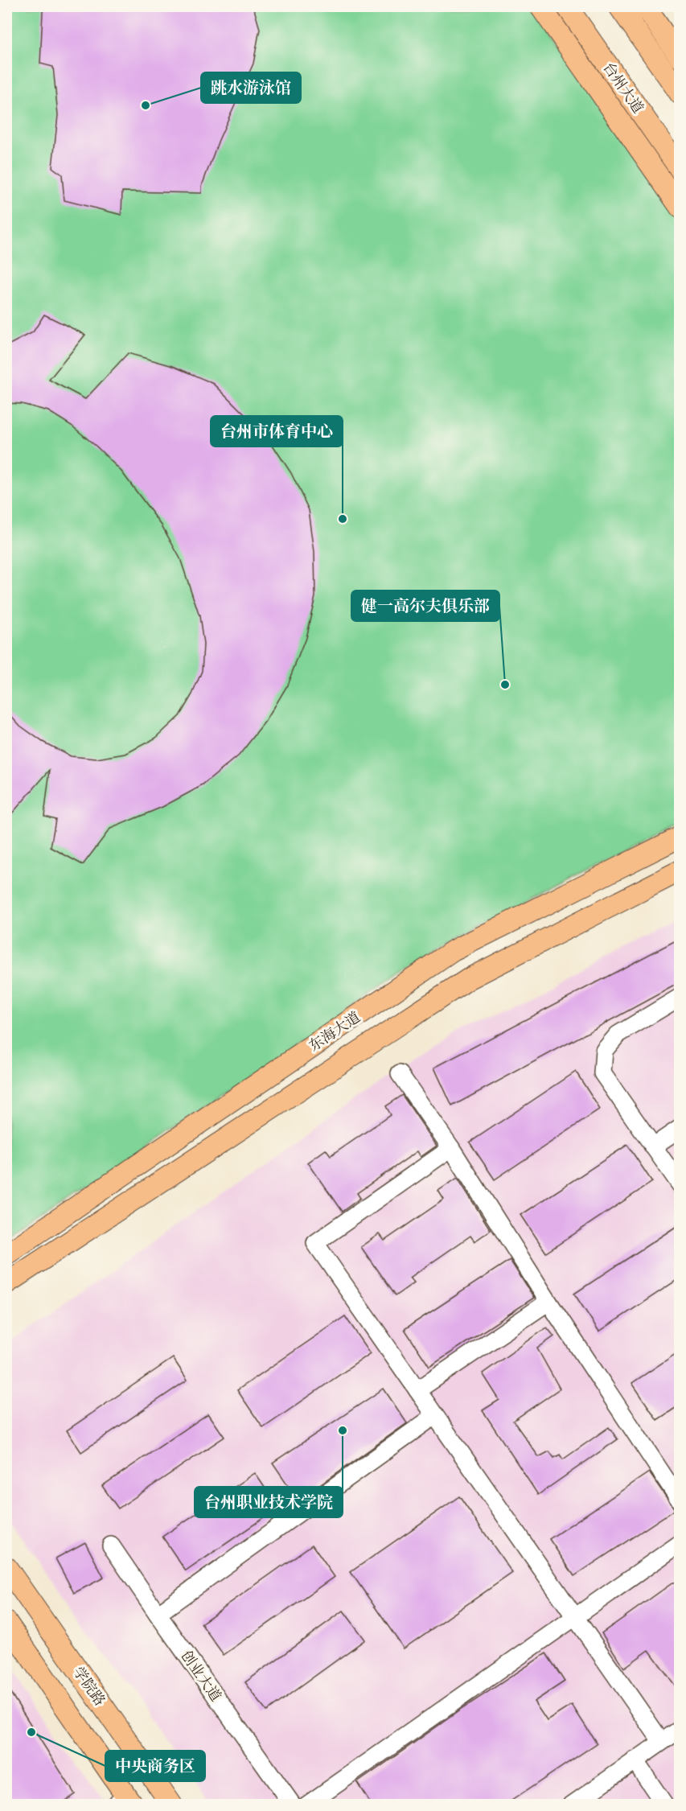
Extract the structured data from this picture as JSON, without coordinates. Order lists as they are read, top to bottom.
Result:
{
  "streets": {
    "main road": ["台州大道", "东海大道", "学院路"],
    "lane": ["创业大道"]
  },
  "places": [
    "跳水游泳馆",
    "台州市体育中心",
    "健一高尔夫俱乐部",
    "台州职业技术学院",
    "中央商务区"
  ]
}
